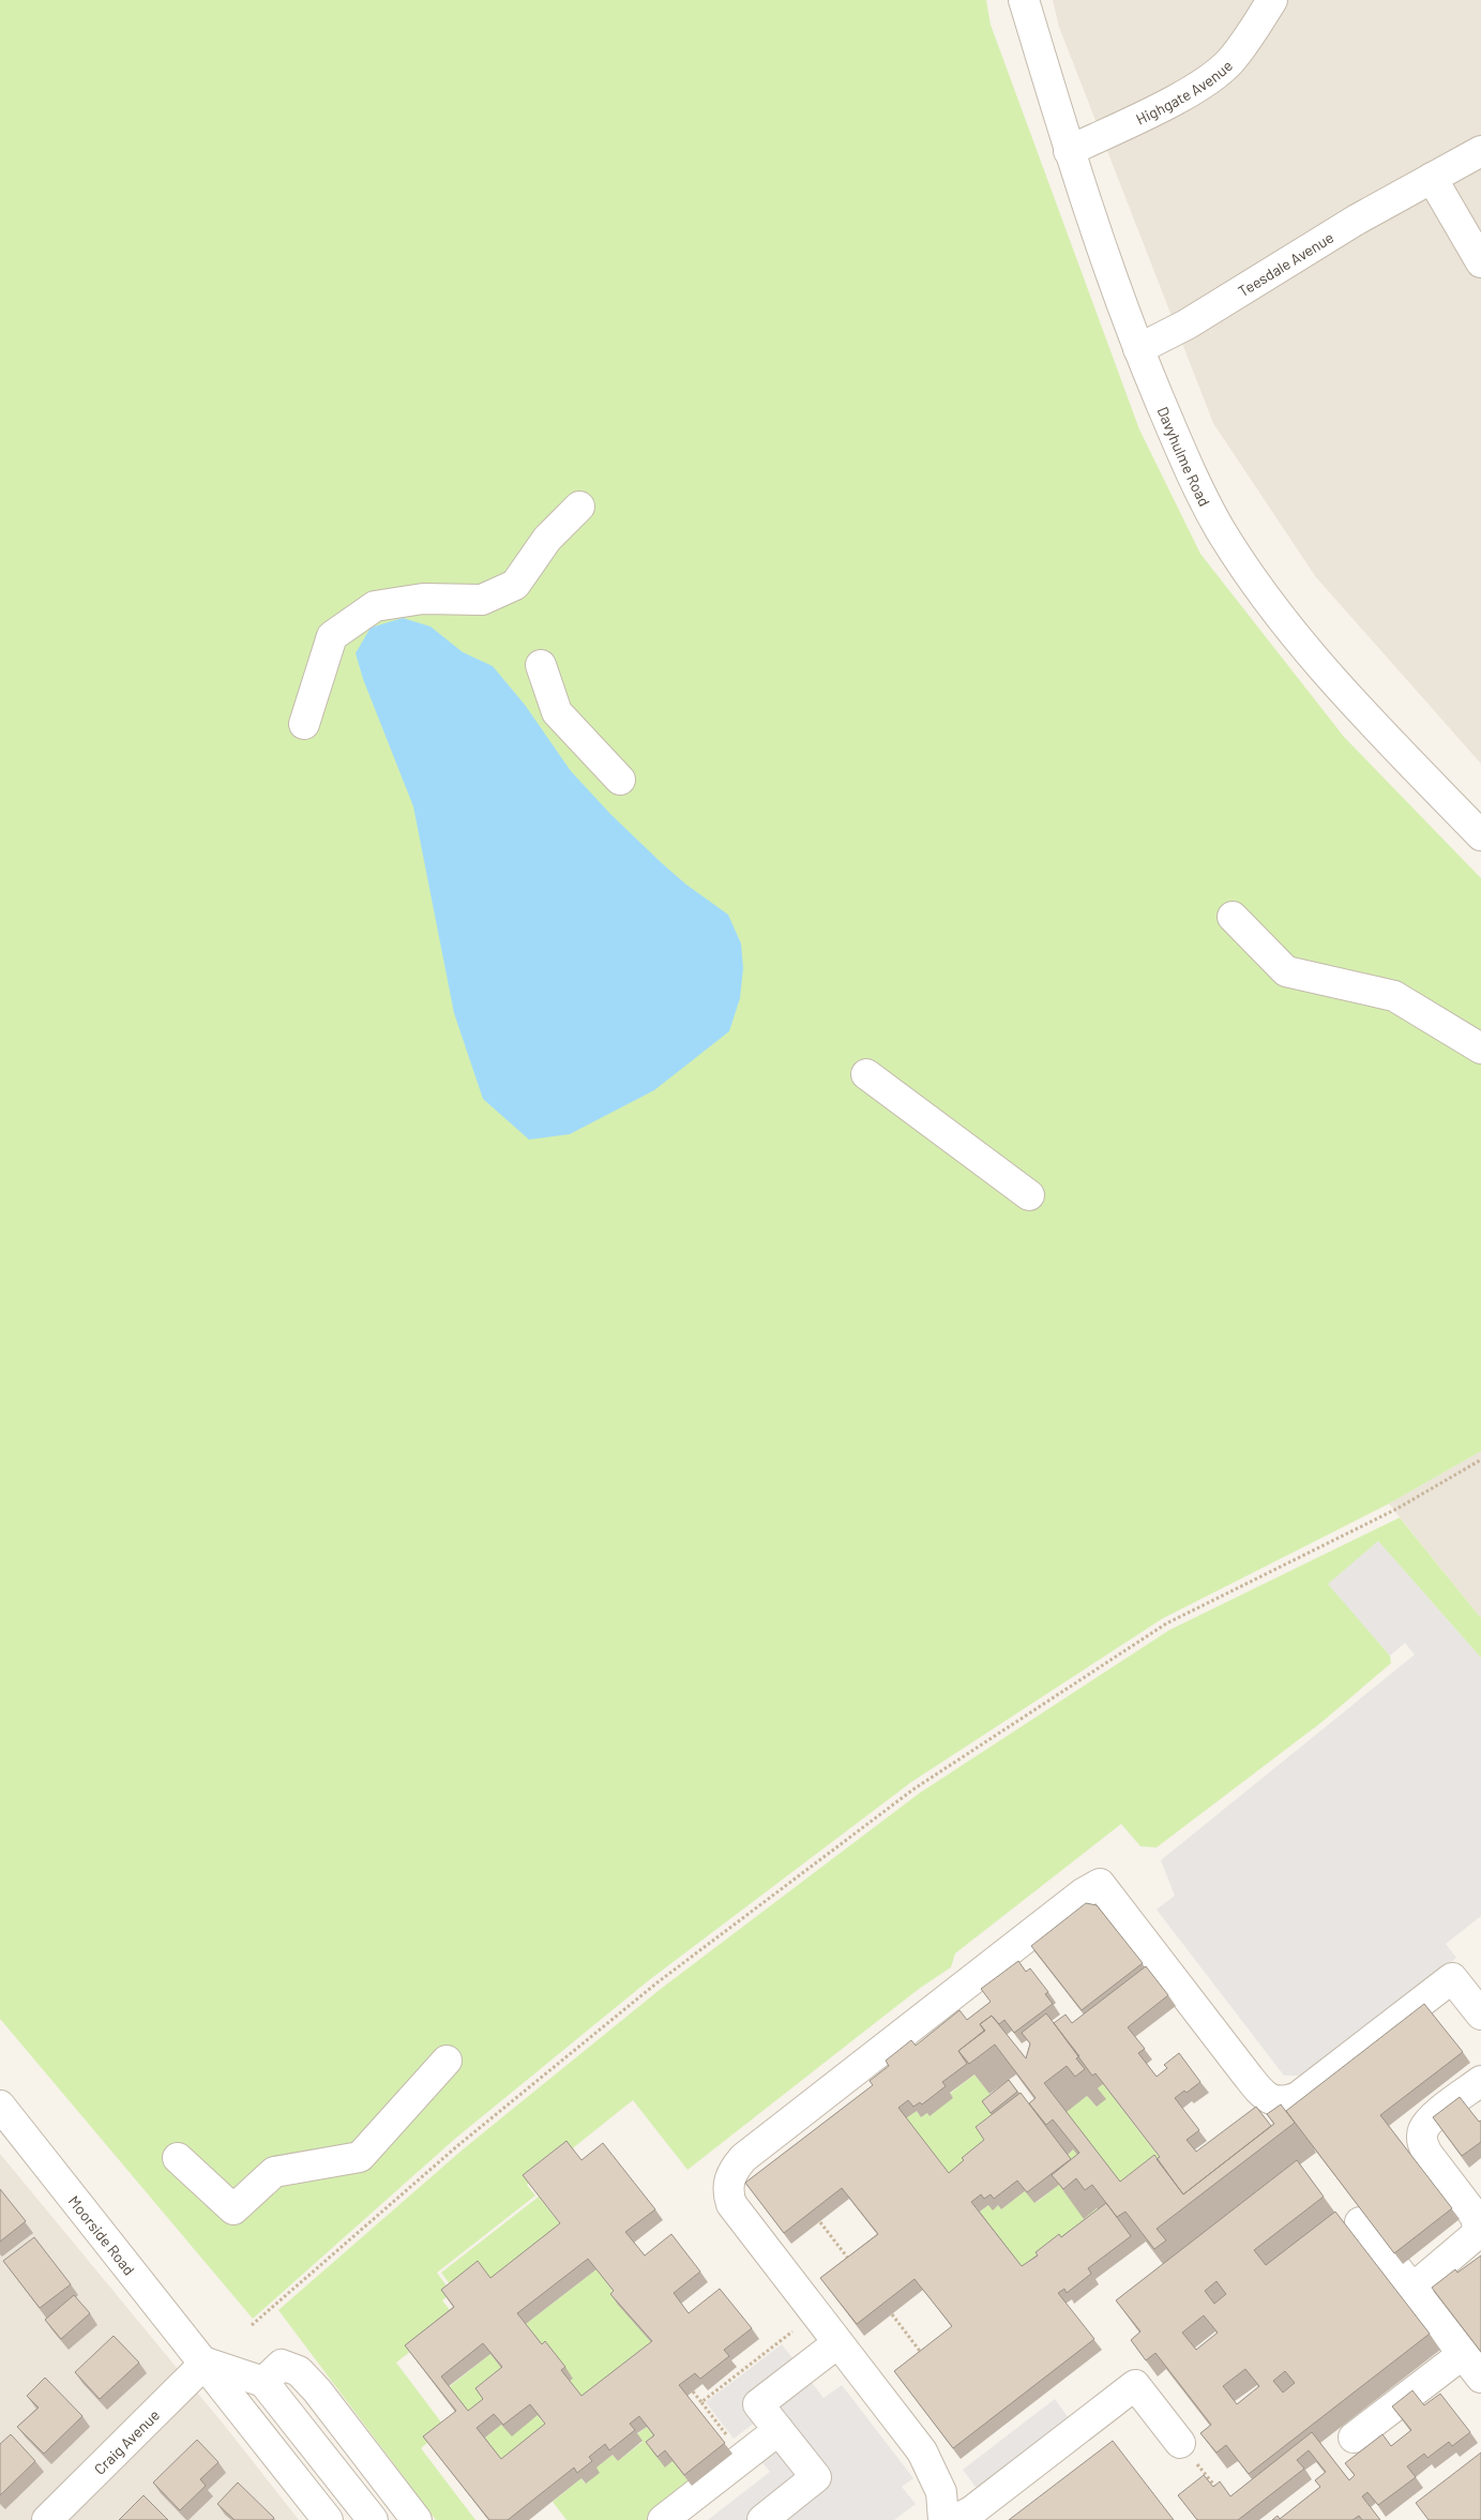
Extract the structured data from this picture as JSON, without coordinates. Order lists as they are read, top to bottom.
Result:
{
  "streets": {
    "street": [
      "Highgate Avenue",
      "Teesdale Avenue",
      "Davyhulme Road",
      "Moorside Road",
      "Craig Avenue"
    ]
  },
  "crossings": [
    ["Highgate Avenue", "Davyhulme Road"],
    ["Teesdale Avenue", "Davyhulme Road"],
    ["Moorside Road", "Craig Avenue"]
  ]
}
